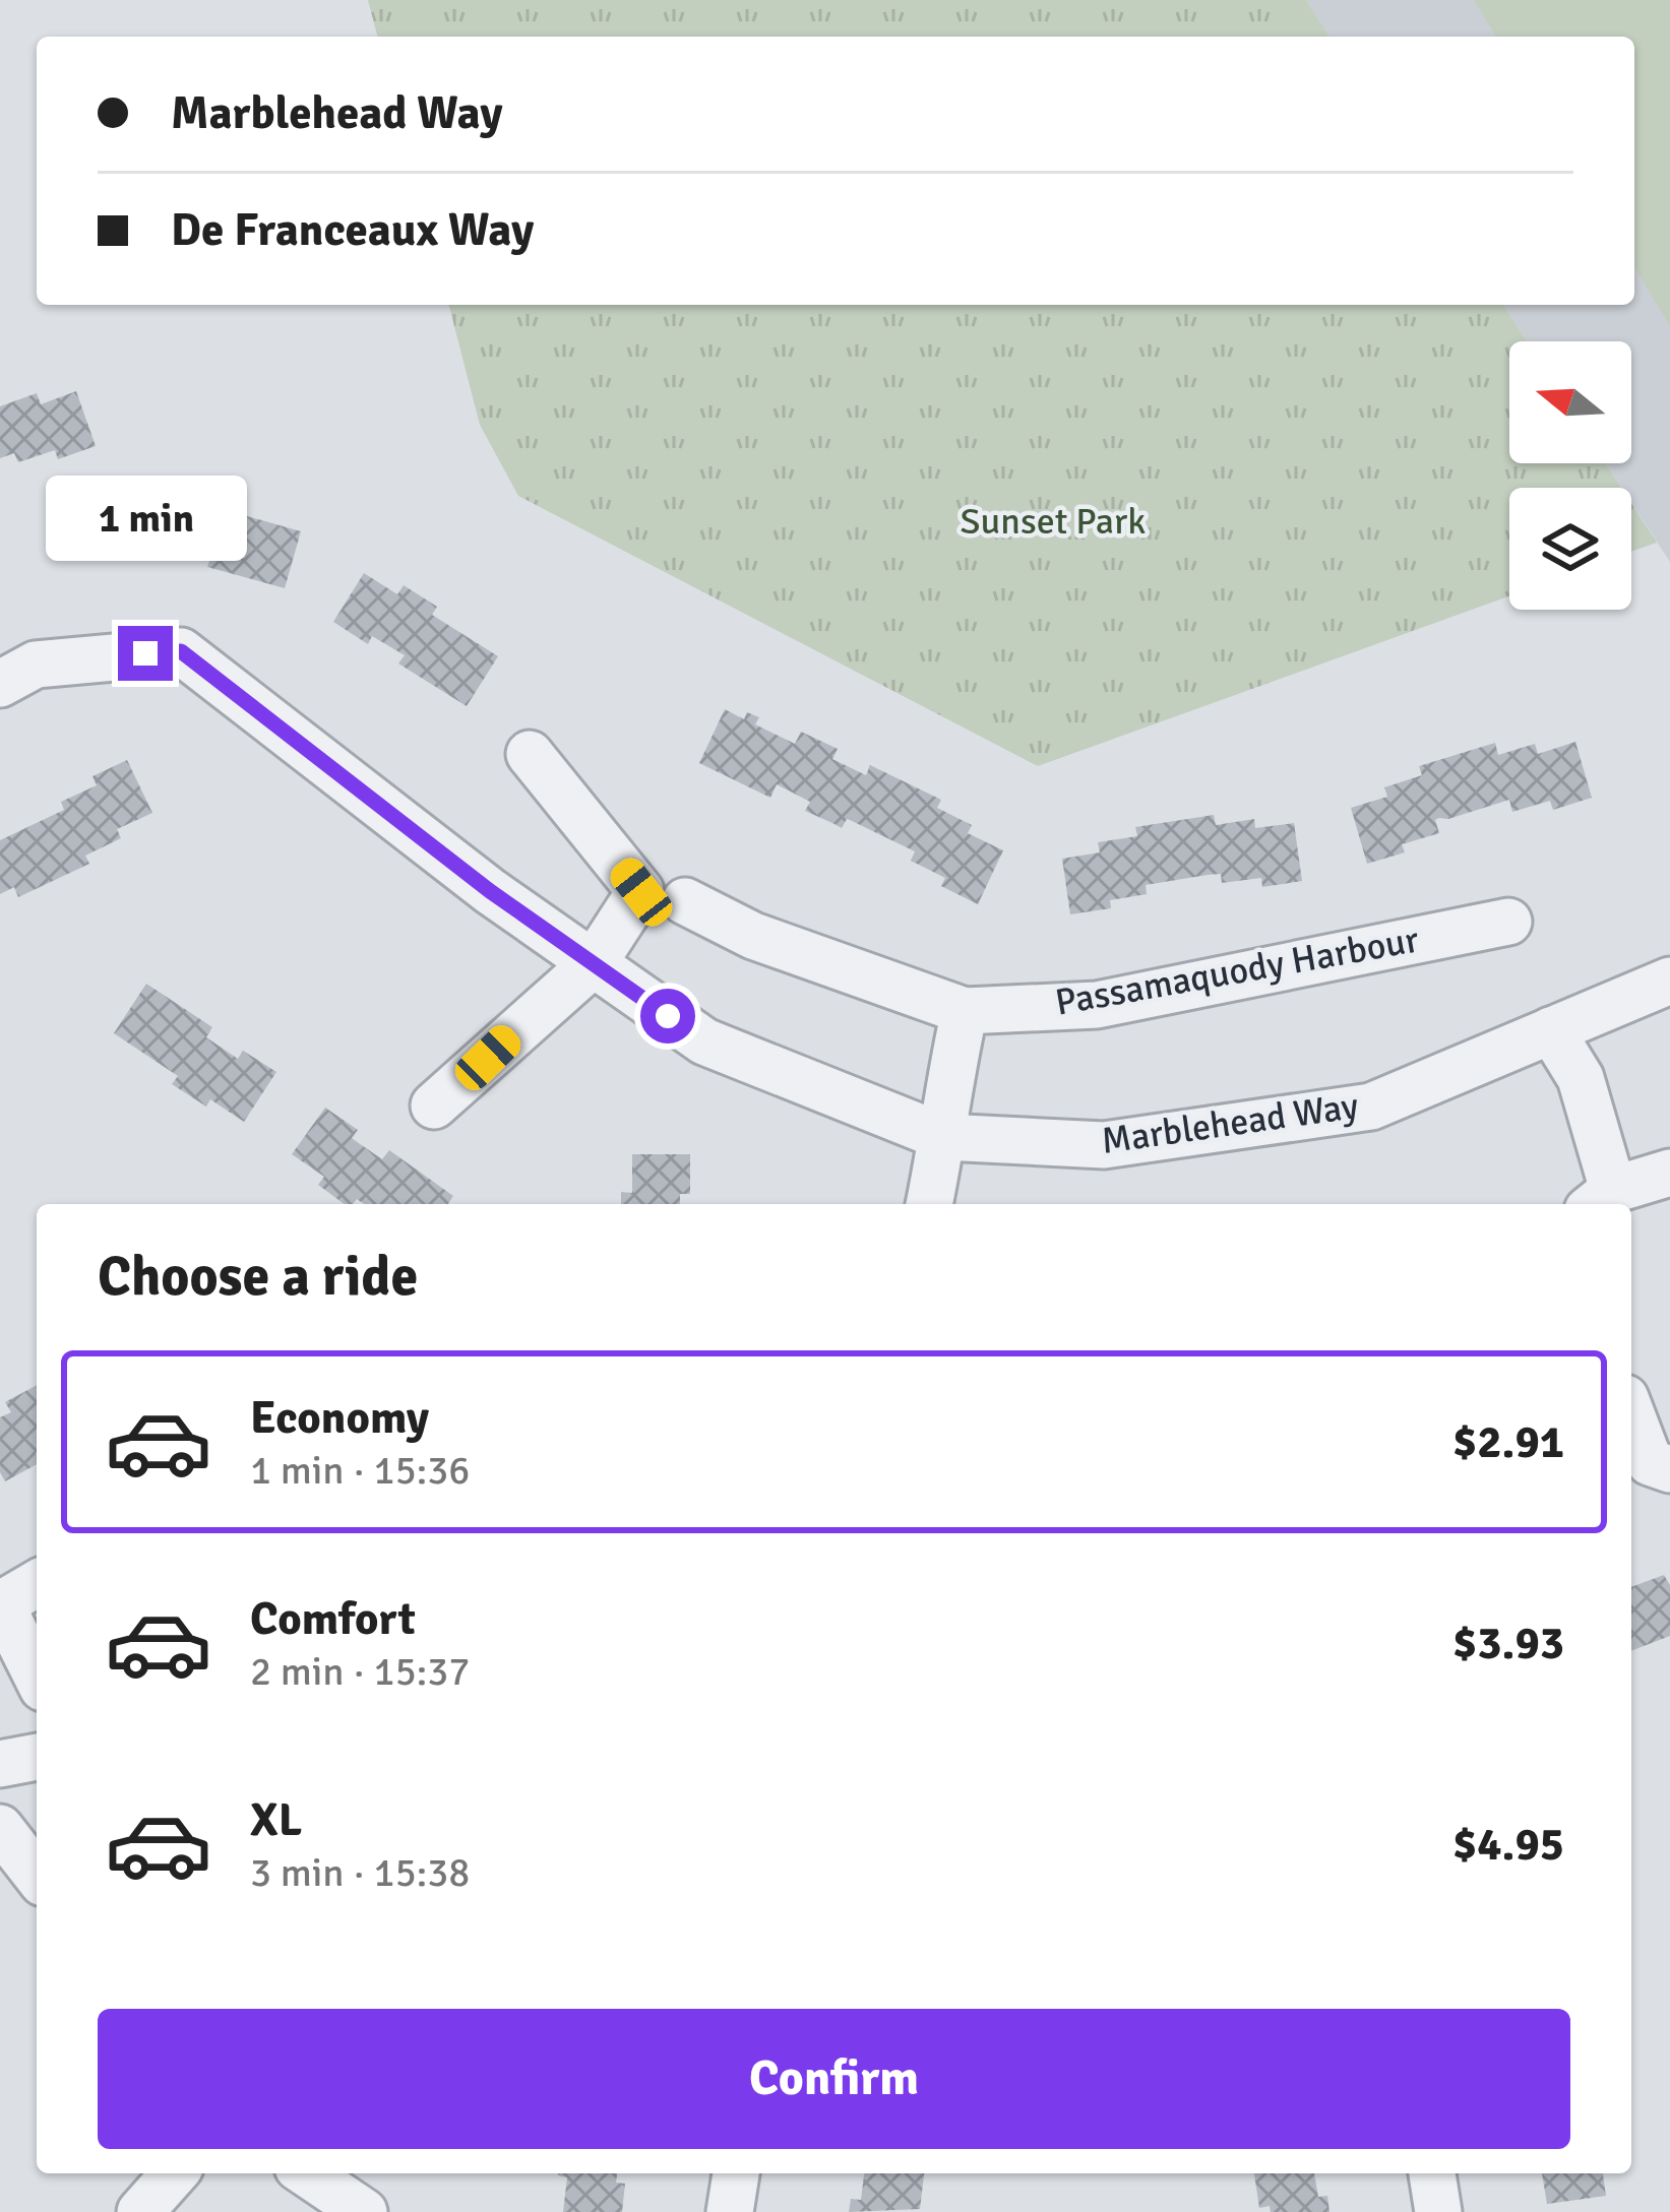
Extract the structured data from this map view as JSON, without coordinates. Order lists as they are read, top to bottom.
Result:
{
  "streets": {
    "street": ["Passamaquody Harbour", "Marblehead Way"]
  },
  "parks": ["Sunset Park"],
  "north": "left",
  "page": {
    "banner": ["Marblehead Way", "De Franceaux Way"],
    "bubble": "1 min",
    "heading": "Choose a ride",
    "list": [
      {
        "name": "Economy",
        "note": "1 min · 15:36",
        "value": "$2.91"
      },
      {
        "name": "Comfort",
        "note": "2 min · 15:37",
        "value": "$3.93"
      },
      {
        "name": "XL",
        "note": "3 min · 15:38",
        "value": "$4.95"
      }
    ],
    "buttons": "Confirm"
  }
}
